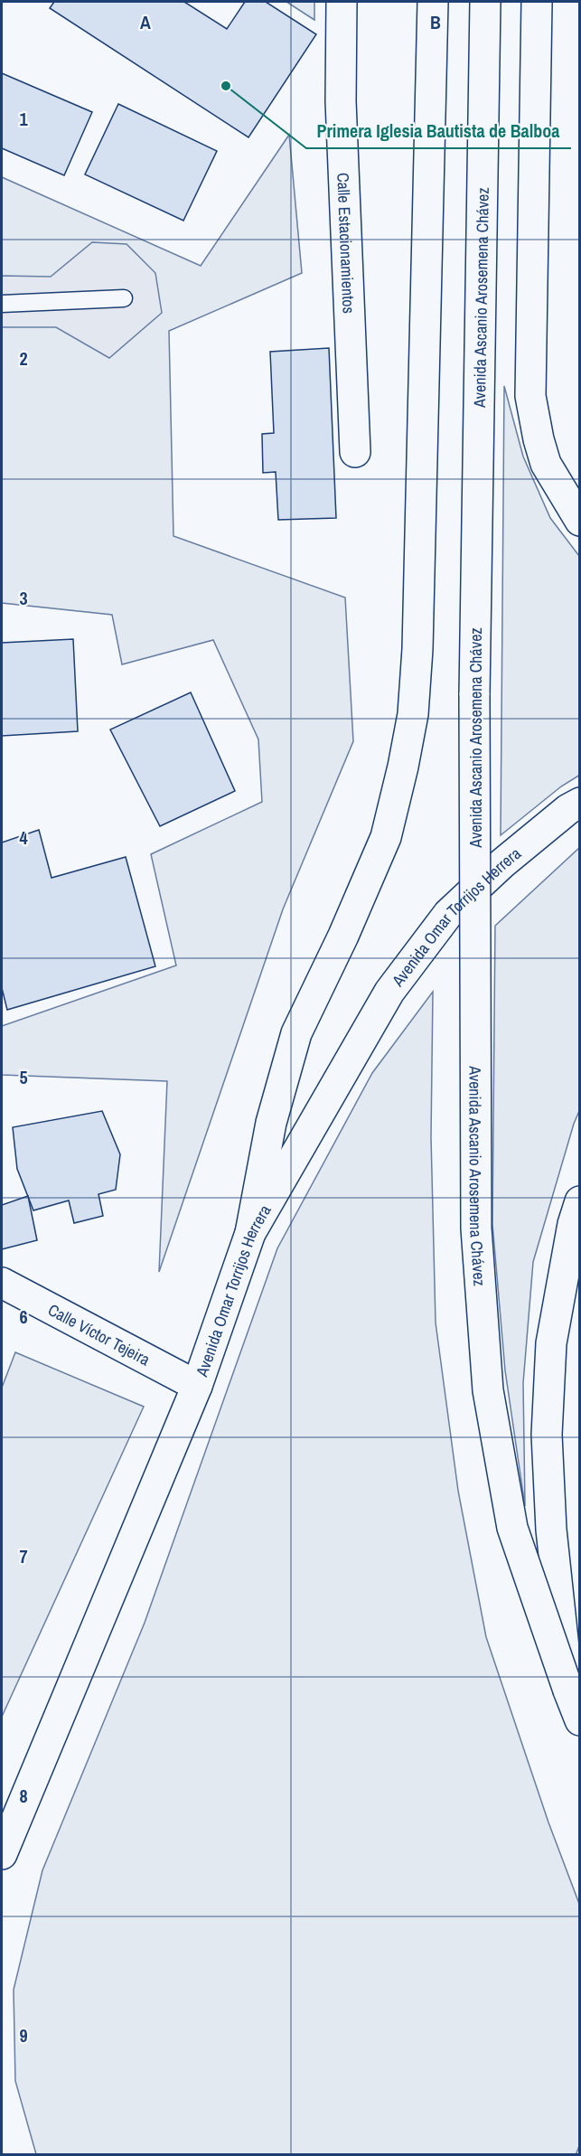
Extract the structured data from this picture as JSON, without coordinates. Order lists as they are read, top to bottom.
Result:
{
  "streets": {
    "main road": [
      "Calle Estacionamientos",
      "Avenida Ascanio Arosemena Chávez",
      "Avenida Omar Torrijos Herrera",
      "Calle Víctor Tejeira"
    ]
  },
  "crossings": [
    ["Avenida Omar Torrijos Herrera", "Calle Víctor Tejeira"]
  ],
  "places": ["Primera Iglesia Bautista de Balboa"],
  "grid": {
    "columns": ["A", "B"],
    "rows": [
      "1",
      "2",
      "3",
      "4",
      "5",
      "6",
      "7",
      "8",
      "9"
    ]
  }
}
